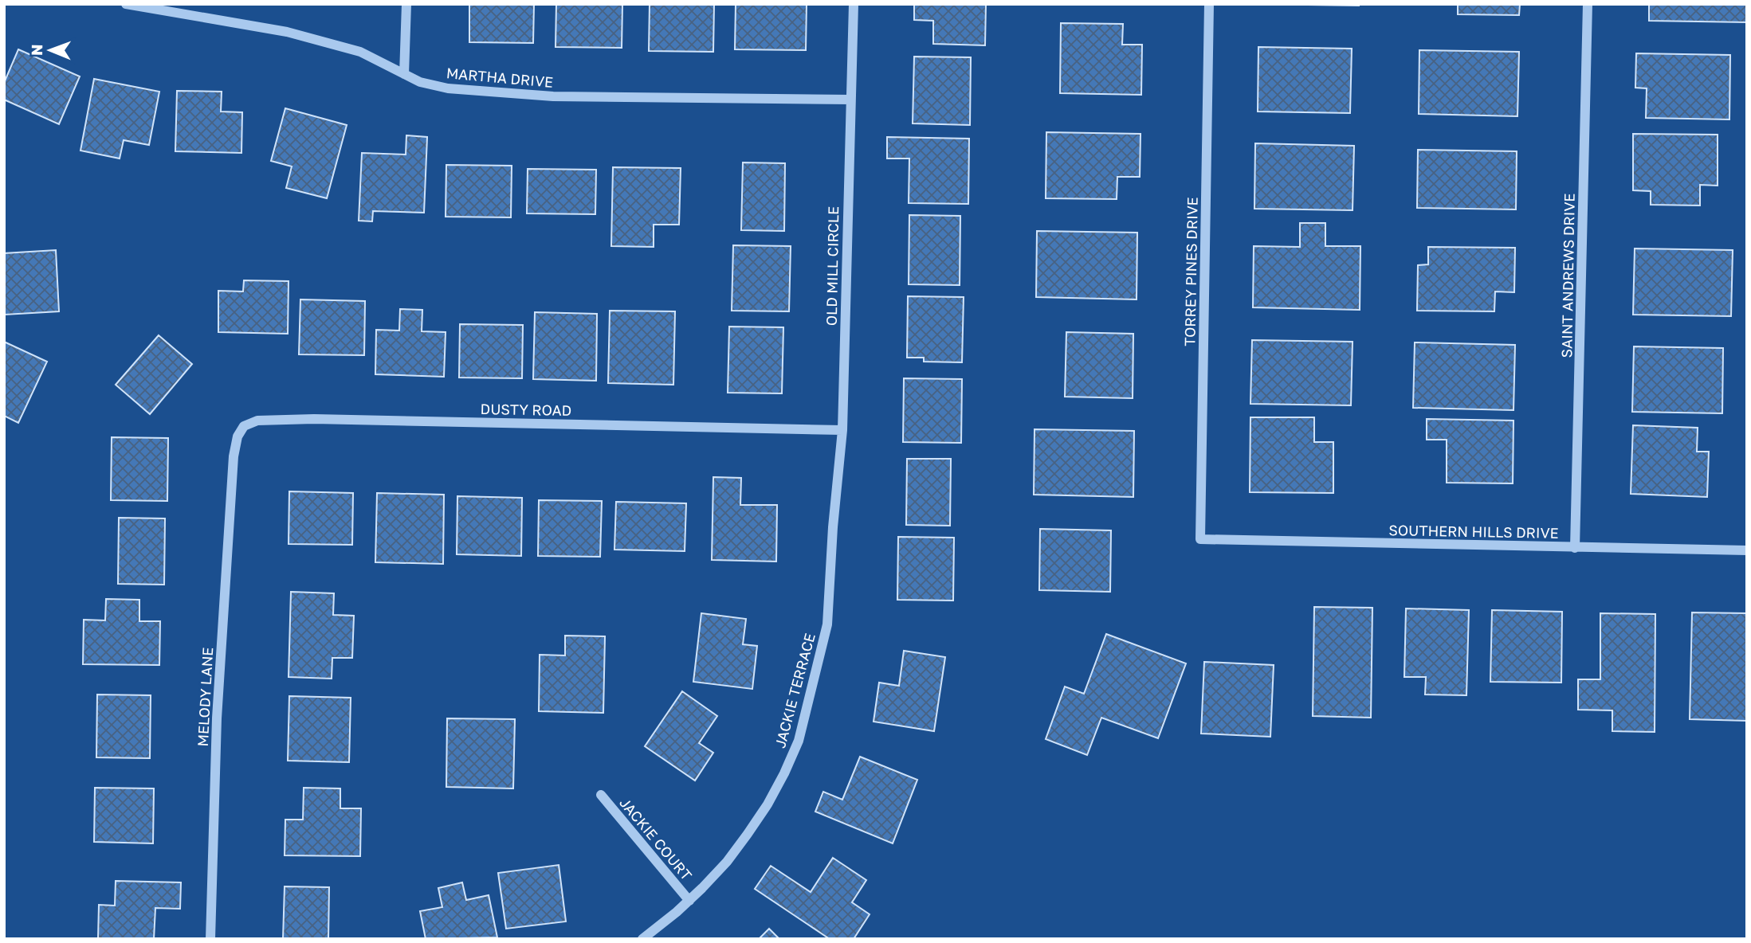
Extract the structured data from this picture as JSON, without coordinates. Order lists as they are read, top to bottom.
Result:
{
  "streets": {
    "street": [
      "MARTHA DRIVE",
      "OLD MILL CIRCLE",
      "TORREY PINES DRIVE",
      "SAINT ANDREWS DRIVE",
      "DUSTY ROAD",
      "SOUTHERN HILLS DRIVE",
      "JACKIE TERRACE",
      "MELODY LANE",
      "JACKIE COURT"
    ]
  },
  "crossings": [
    ["MARTHA DRIVE", "OLD MILL CIRCLE"],
    ["OLD MILL CIRCLE", "DUSTY ROAD"],
    ["OLD MILL CIRCLE", "JACKIE TERRACE"],
    ["TORREY PINES DRIVE", "SOUTHERN HILLS DRIVE"],
    ["SAINT ANDREWS DRIVE", "SOUTHERN HILLS DRIVE"],
    ["DUSTY ROAD", "MELODY LANE"],
    ["JACKIE TERRACE", "JACKIE COURT"]
  ],
  "north": "left"
}
